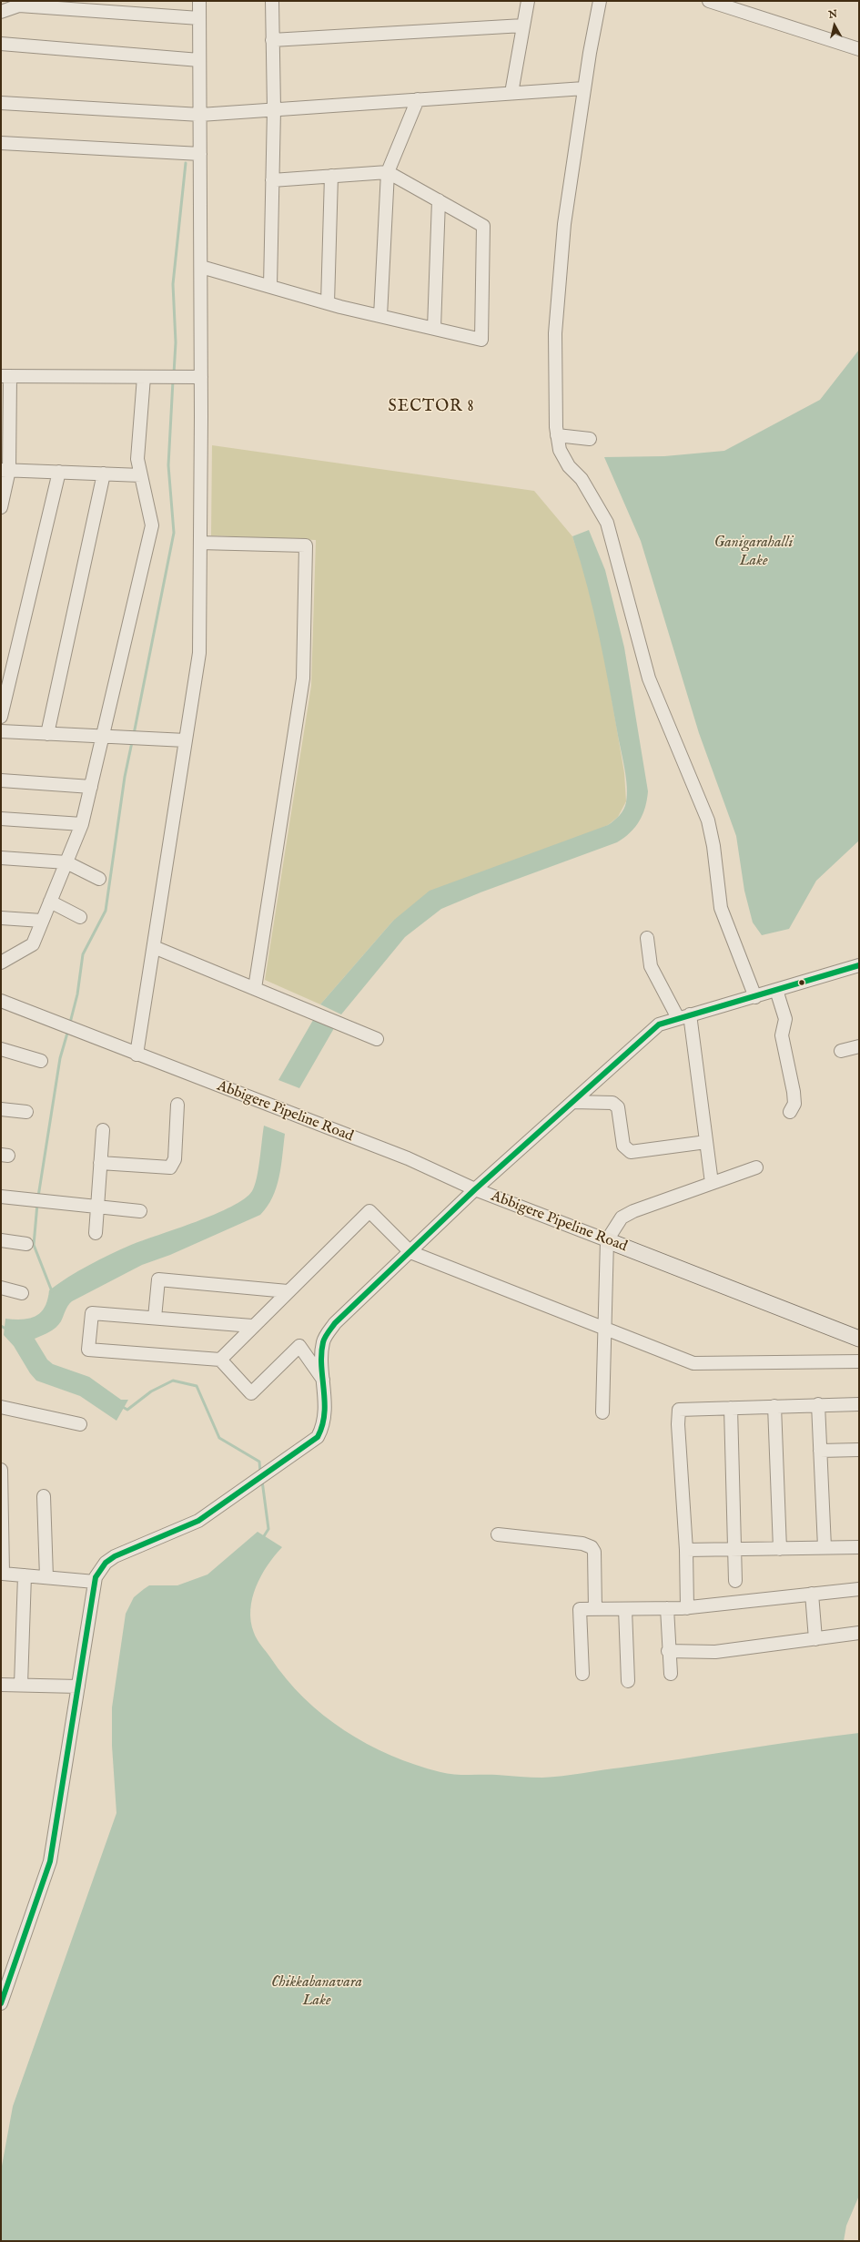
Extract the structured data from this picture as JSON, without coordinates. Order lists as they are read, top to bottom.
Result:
{
  "streets": {
    "main road": ["Abbigere Pipeline Road"]
  },
  "districts": ["SECTOR 8"],
  "water": ["Ganigarahalli Lake", "Chikkabanavara Lake"],
  "north": "top"
}
